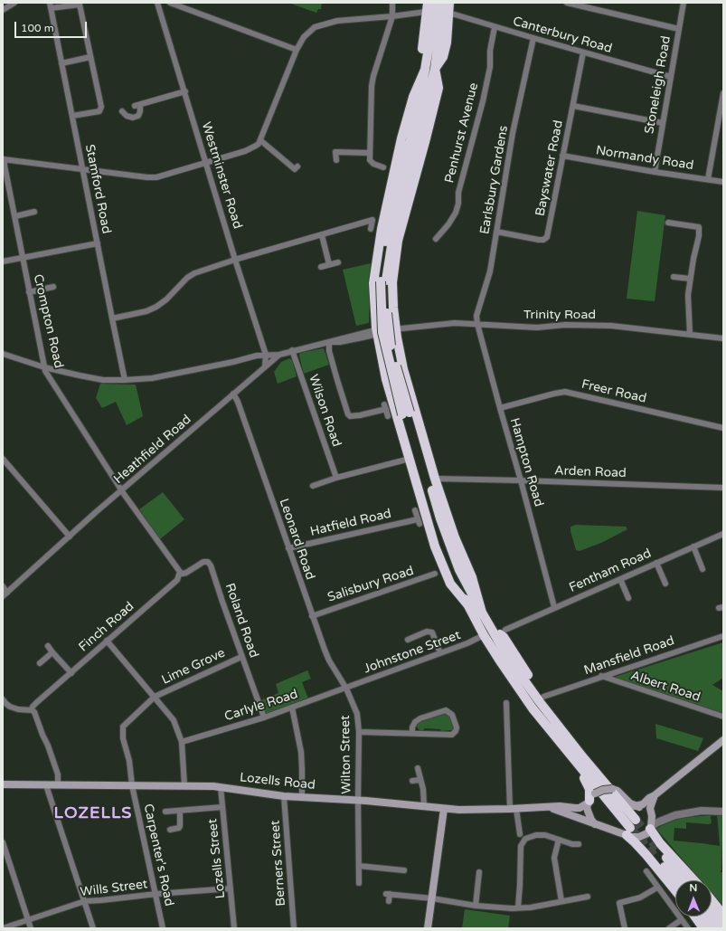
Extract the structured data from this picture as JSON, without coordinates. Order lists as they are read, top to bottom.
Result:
{
  "streets": {
    "main road": ["Lozells Road"],
    "street": [
      "Canterbury Road",
      "Stoneleigh Road",
      "Penhurst Avenue",
      "Normandy Road",
      "Bayswater Road",
      "Westminster Road",
      "Earlsbury Gardens",
      "Stamford Road",
      "Trinity Road",
      "Crompton Road",
      "Freer Road",
      "Wilson Road",
      "Heathfield Road",
      "Hampton Road",
      "Arden Road",
      "Hatfield Road",
      "Leonard Road",
      "Fentham Road",
      "Salisbury Road",
      "Roland Road",
      "Finch Road",
      "Johnstone Street",
      "Mansfield Road",
      "Lime Grove",
      "Albert Road",
      "Carlyle Road",
      "Wilton Street",
      "Carpenter's Road",
      "Lozells Street",
      "Berners Street",
      "Wills Street"
    ]
  },
  "crossings": [
    ["Canterbury Road", "Stoneleigh Road"],
    ["Canterbury Road", "Penhurst Avenue"],
    ["Canterbury Road", "Bayswater Road"],
    ["Canterbury Road", "Earlsbury Gardens"],
    ["Stoneleigh Road", "Normandy Road"],
    ["Normandy Road", "Bayswater Road"],
    ["Bayswater Road", "Earlsbury Gardens"],
    ["Westminster Road", "Heathfield Road"],
    ["Earlsbury Gardens", "Trinity Road"],
    ["Earlsbury Gardens", "Hampton Road"],
    ["Trinity Road", "Heathfield Road"],
    ["Trinity Road", "Hampton Road"],
    ["Crompton Road", "Heathfield Road"],
    ["Freer Road", "Hampton Road"],
    ["Wilson Road", "Heathfield Road"],
    ["Heathfield Road", "Leonard Road"],
    ["Hampton Road", "Arden Road"],
    ["Hampton Road", "Fentham Road"],
    ["Hatfield Road", "Leonard Road"],
    ["Leonard Road", "Salisbury Road"],
    ["Leonard Road", "Johnstone Street"],
    ["Leonard Road", "Carlyle Road"],
    ["Leonard Road", "Wilton Street"],
    ["Roland Road", "Finch Road"],
    ["Roland Road", "Lime Grove"],
    ["Roland Road", "Carlyle Road"],
    ["Johnstone Street", "Carlyle Road"],
    ["Johnstone Street", "Wilton Street"],
    ["Mansfield Road", "Albert Road"],
    ["Lime Grove", "Lozells Road"],
    ["Lime Grove", "Carpenter's Road"],
    ["Carlyle Road", "Wilton Street"],
    ["Wilton Street", "Lozells Road"],
    ["Lozells Road", "Carpenter's Road"],
    ["Lozells Road", "Lozells Street"],
    ["Lozells Road", "Berners Street"],
    ["Carpenter's Road", "Wills Street"],
    ["Lozells Street", "Wills Street"]
  ],
  "districts": ["LOZELLS"],
  "scale_bar": "100 m",
  "north": "top"
}
